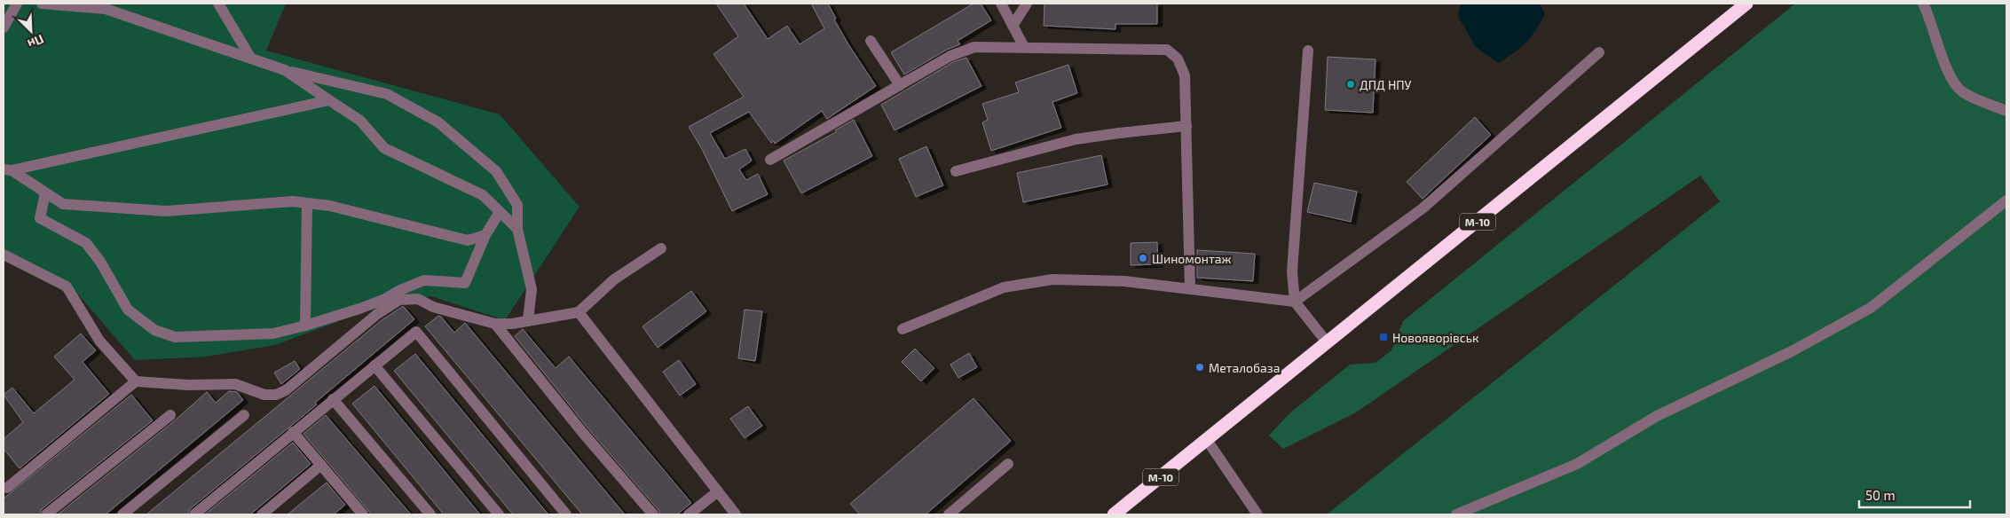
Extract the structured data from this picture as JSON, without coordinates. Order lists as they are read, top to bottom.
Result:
{
  "streets": {
    "highway": ["М-10"]
  },
  "places": {
    "other": ["ДПД НПУ", "Шиномонтаж", "Металобаза"],
    "transit": ["Новояворівськ"]
  },
  "scale_bar": "50 m",
  "north": "bottom right"
}
